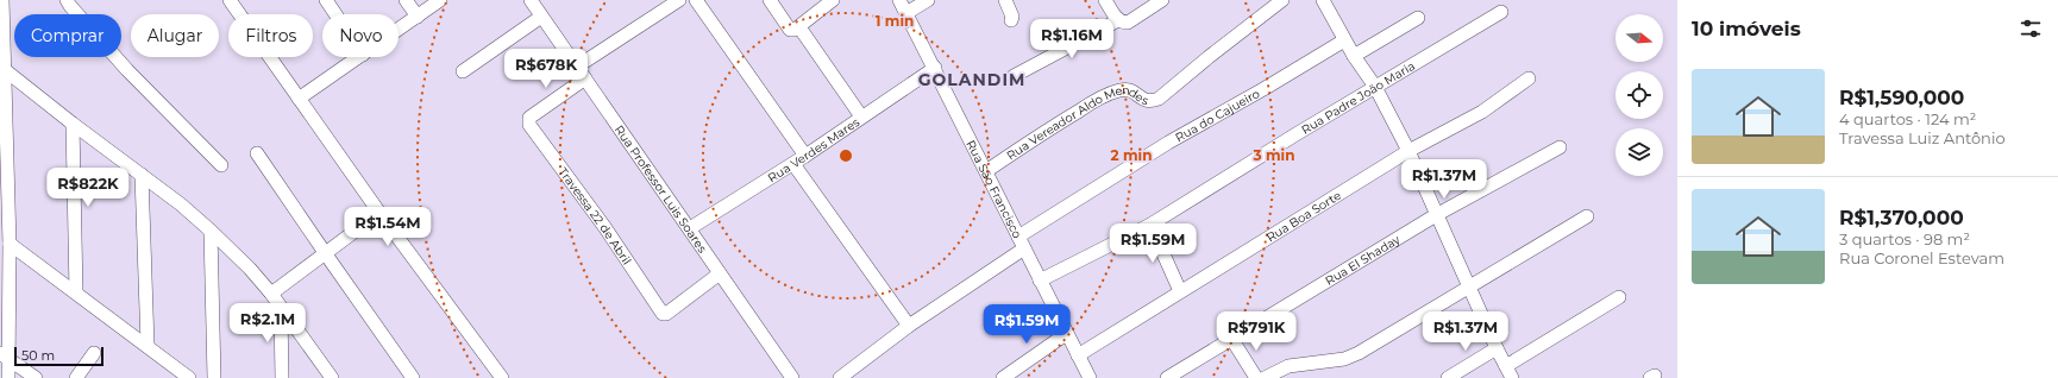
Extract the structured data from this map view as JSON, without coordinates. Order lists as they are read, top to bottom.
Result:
{
  "streets": {
    "street": [
      "Rua Padre João Maria",
      "Rua do Cajueiro",
      "Rua Vereador Aldo Mendes",
      "Rua Verdes Mares",
      "Rua Professor Luis Soares",
      "Rua São Francisco",
      "Rua Boa Sorte",
      "Travessa 22 de Abril",
      "Rua El Shaday"
    ]
  },
  "crossings": [
    ["Rua Padre João Maria", "Rua São Francisco"],
    ["Rua do Cajueiro", "Rua São Francisco"],
    ["Rua Vereador Aldo Mendes", "Rua São Francisco"],
    ["Rua Verdes Mares", "Rua Professor Luis Soares"],
    ["Rua Verdes Mares", "Rua São Francisco"],
    ["Rua Professor Luis Soares", "Travessa 22 de Abril"],
    ["Rua São Francisco", "Rua Boa Sorte"]
  ],
  "districts": ["GOLANDIM"],
  "scale_bar": "50 m",
  "north": "right",
  "page": {
    "heading": "10 imóveis",
    "chip": [
      "Comprar",
      "Alugar",
      "Filtros",
      "Novo"
    ],
    "price": [
      "R$1.16M",
      "R$678K",
      "R$1.37M",
      "R$822K",
      "R$1.54M",
      "R$1.59M",
      "R$2.1M",
      "R$1.59M",
      "R$791K",
      "R$1.37M"
    ],
    "list": [
      {
        "name": "R$1,590,000",
        "note": "4 quartos · 124 m² · Travessa Luiz Antônio"
      },
      {
        "name": "R$1,370,000",
        "note": "3 quartos · 98 m² · Rua Coronel Estevam"
      }
    ],
    "scale": "50 m"
  },
  "rings": ["1 min", "2 min", "3 min"]
}
